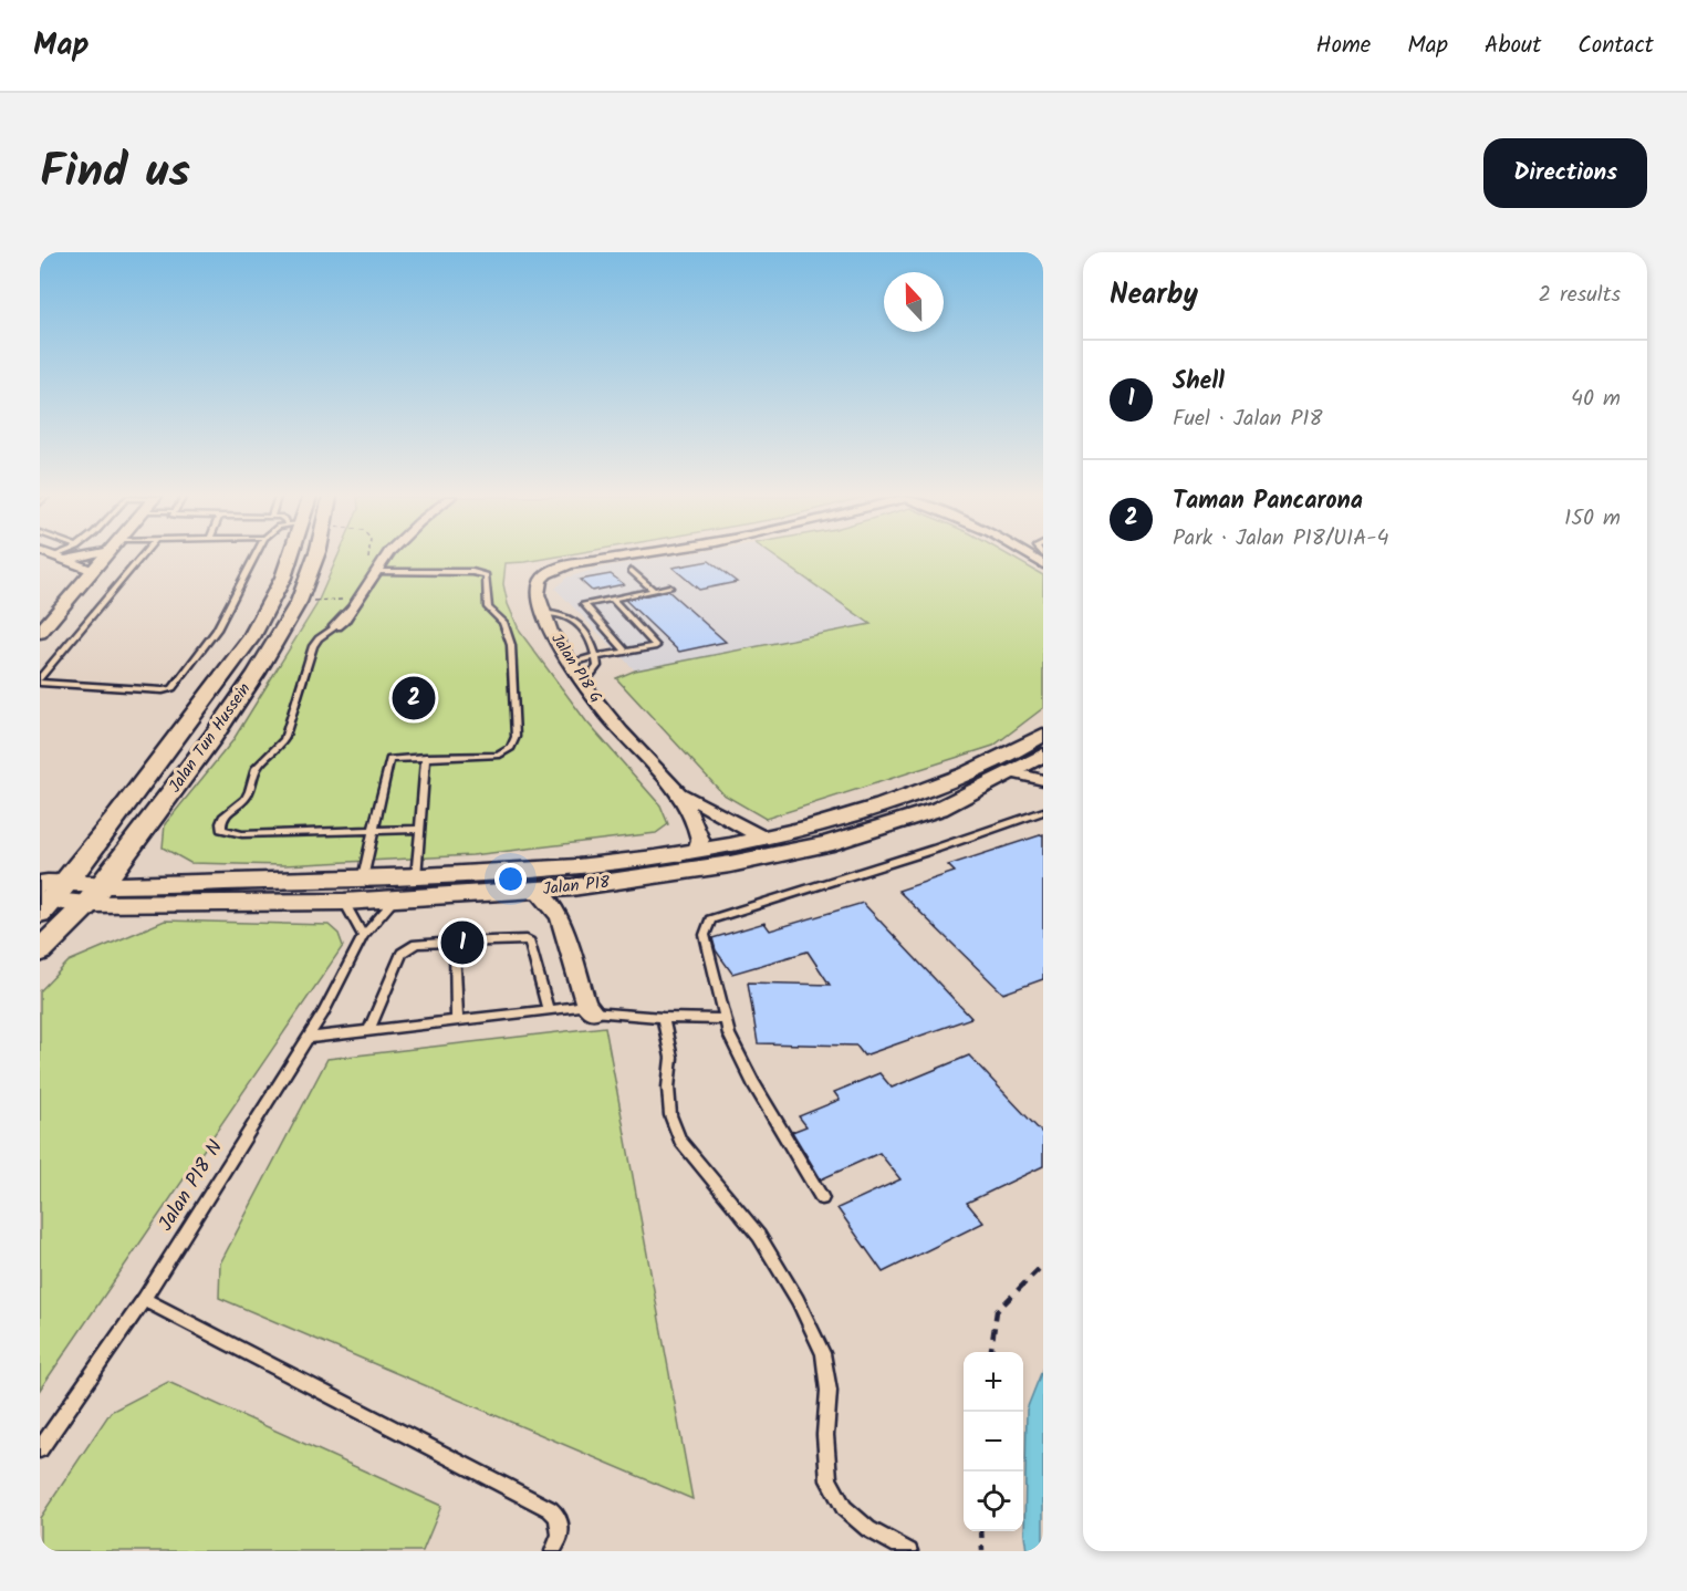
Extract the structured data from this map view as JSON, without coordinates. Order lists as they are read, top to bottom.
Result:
{
  "streets": {
    "main road": ["Jalan Tun Hussein"],
    "street": ["Jalan P18 G", "Jalan P18"],
    "lane": ["Jalan P18 N"]
  },
  "crossings": [
    ["Jalan P18 G", "Jalan P18"],
    ["Jalan Tun Hussein", "Jalan P18"],
    ["Jalan P18", "Jalan P18 N"]
  ],
  "north": "top",
  "page": {
    "header": "Map",
    "nav": [
      "Home",
      "Map",
      "About",
      "Contact"
    ],
    "title": "Find us",
    "buttons": "Directions",
    "heading": ["Nearby", "2 results"],
    "list": [
      {
        "mark": "1",
        "name": "Shell",
        "note": "Fuel · Jalan P18",
        "value": "40 m"
      },
      {
        "mark": "2",
        "name": "Taman Pancarona",
        "note": "Park · Jalan P18/UIA-4",
        "value": "150 m"
      }
    ],
    "pins": ["2", "1"],
    "map_buttons": ["+", "−"]
  }
}
